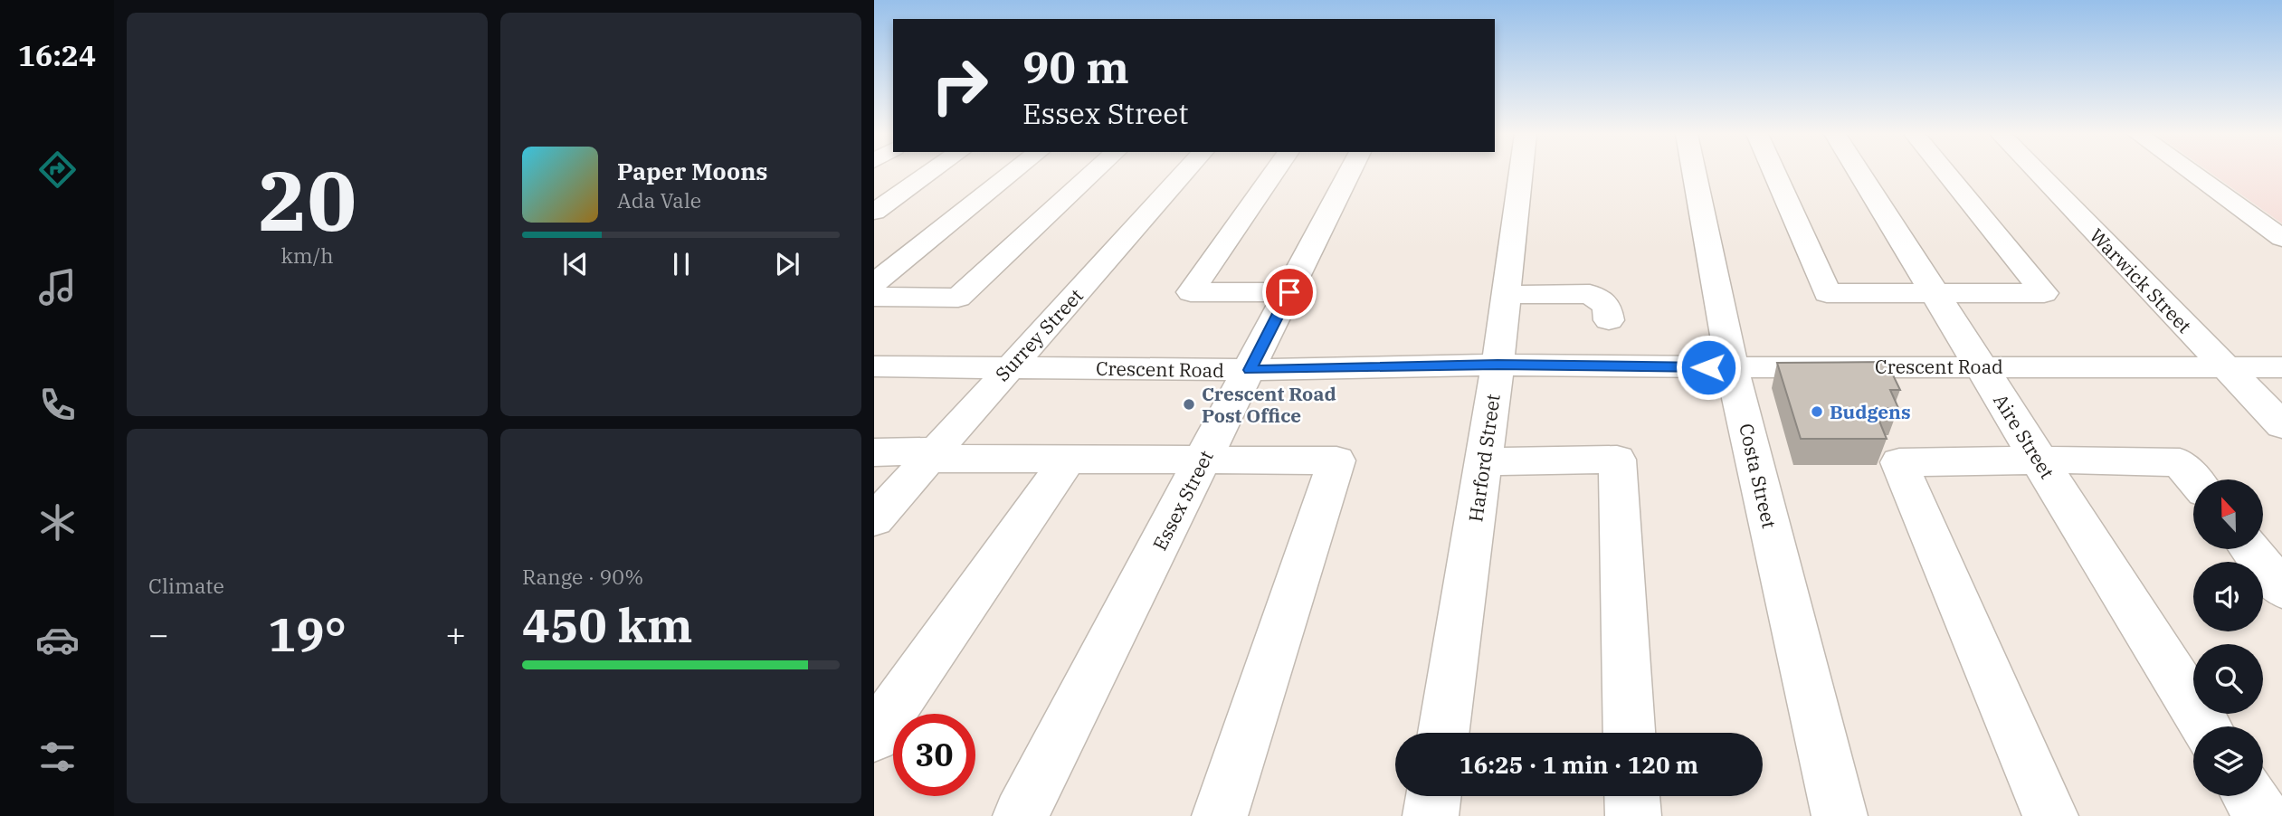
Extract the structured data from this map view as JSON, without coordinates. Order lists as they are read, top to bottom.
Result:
{
  "streets": {
    "street": [
      "Warwick Street",
      "Surrey Street",
      "Crescent Road",
      "Aire Street",
      "Harford Street",
      "Costa Street",
      "Essex Street"
    ]
  },
  "crossings": [
    ["Warwick Street", "Crescent Road"],
    ["Surrey Street", "Crescent Road"],
    ["Crescent Road", "Aire Street"],
    ["Crescent Road", "Harford Street"],
    ["Crescent Road", "Costa Street"],
    ["Crescent Road", "Essex Street"]
  ],
  "places": ["Crescent Road Post Office", "Budgens"],
  "north": "top",
  "page": {
    "tabs": "16:24",
    "tile": [
      ["20", "km/h"],
      "Climate",
      ["Range · 90%", "450 km"]
    ],
    "turn": ["90 m", "Essex Street"],
    "song": ["Paper Moons", "Ada Vale"],
    "heat": ["−", "19°", "+"],
    "limit": "30",
    "trip": "16:25 · 1 min · 120 m"
  }
}
